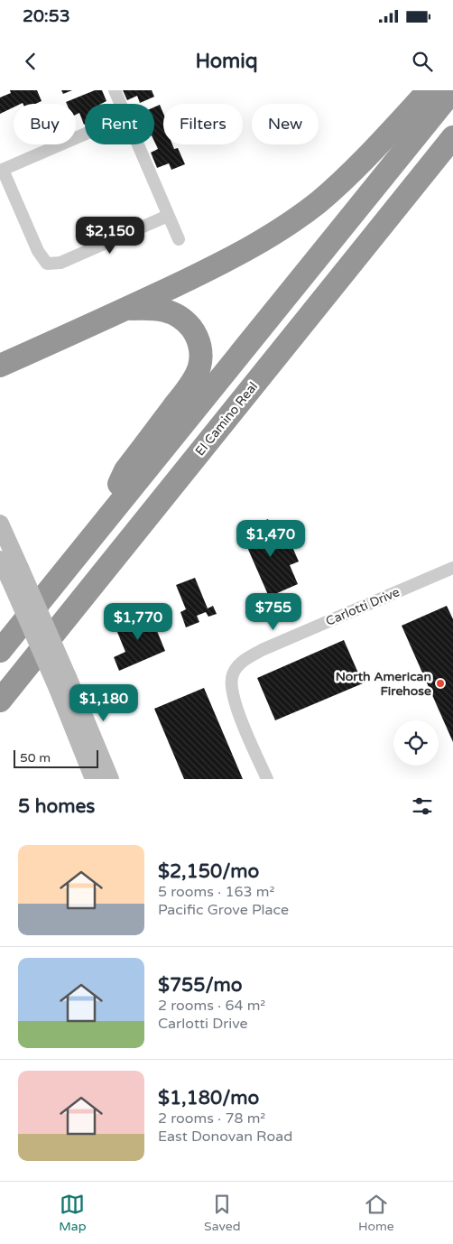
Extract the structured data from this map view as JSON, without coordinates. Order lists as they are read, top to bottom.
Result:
{
  "streets": {
    "highway": ["El Camino Real"],
    "street": ["Carlotti Drive"]
  },
  "places": ["North American Firehose"],
  "scale_bar": "50 m",
  "page": {
    "status": "20:53",
    "header": "Homiq",
    "chip": [
      "Buy",
      "Rent",
      "Filters",
      "New"
    ],
    "price": [
      "$2,150",
      "$1,470",
      "$755",
      "$1,770",
      "$1,180"
    ],
    "scale": "50 m",
    "heading": "5 homes",
    "list": [
      {
        "name": "$2,150/mo",
        "note": "5 rooms · 163 m² · Pacific Grove Place"
      },
      {
        "name": "$755/mo",
        "note": "2 rooms · 64 m² · Carlotti Drive"
      },
      {
        "name": "$1,180/mo",
        "note": "2 rooms · 78 m² · East Donovan Road"
      }
    ],
    "tabs": ["Map", "Saved", "Home"]
  }
}
